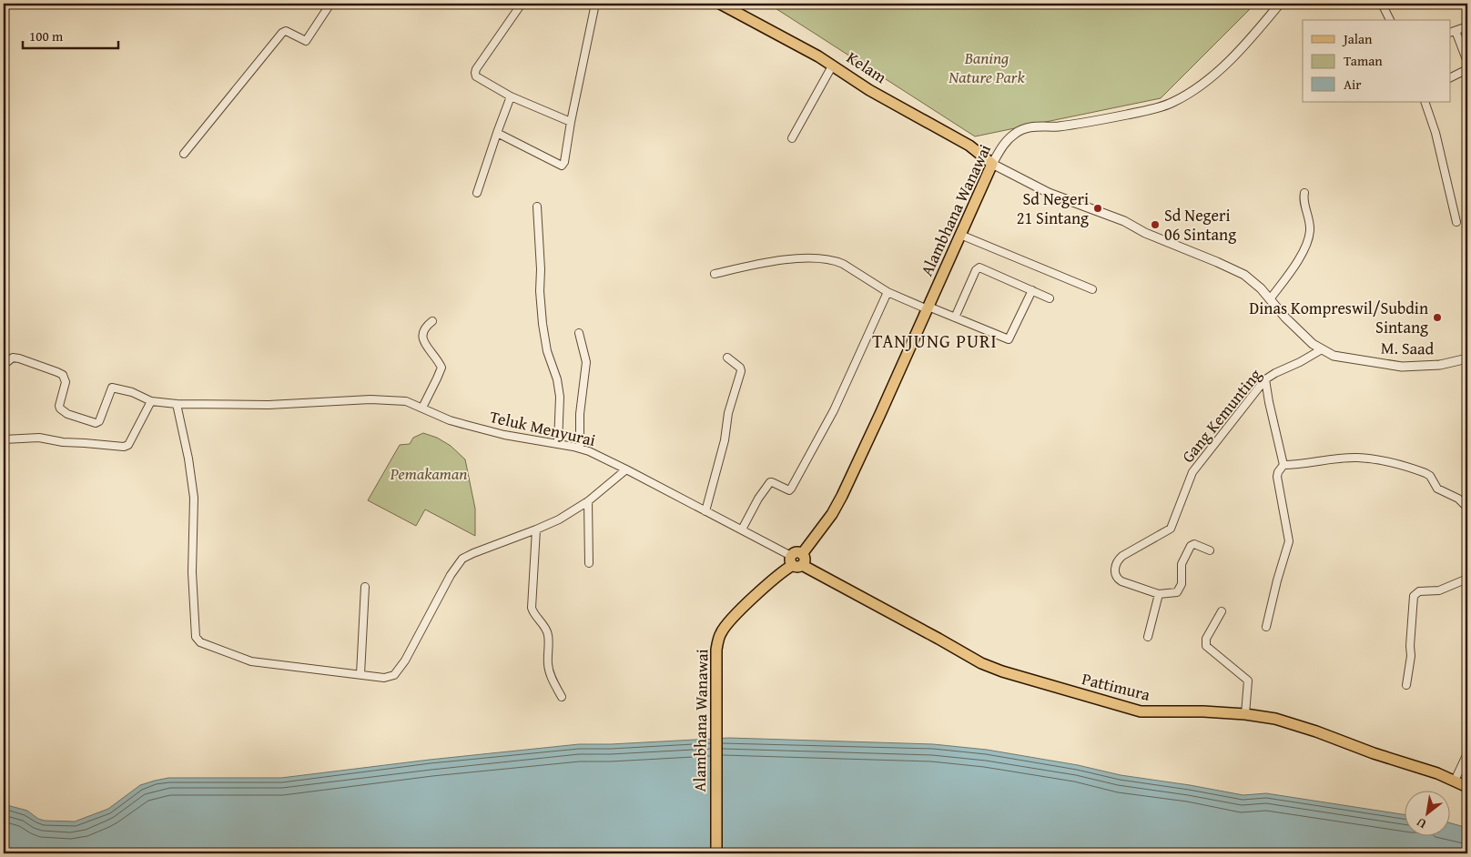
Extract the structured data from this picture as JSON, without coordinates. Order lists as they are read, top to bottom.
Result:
{
  "streets": {
    "main road": ["Kelam", "Alambhana Wanawai", "Pattimura"],
    "street": ["M. Saad", "Gang Kemunting", "Teluk Menyurai"]
  },
  "crossings": [
    ["Kelam", "Alambhana Wanawai"],
    ["Kelam", "M. Saad"],
    ["Alambhana Wanawai", "M. Saad"],
    ["Alambhana Wanawai", "Teluk Menyurai"],
    ["Alambhana Wanawai", "Pattimura"],
    ["M. Saad", "Gang Kemunting"],
    ["Teluk Menyurai", "Pattimura"]
  ],
  "districts": ["TANJUNG PURI"],
  "parks": ["Baning Nature Park", "Pemakaman"],
  "places": ["Sd Negeri 21 Sintang", "Sd Negeri 06 Sintang", "Dinas Kompreswil/Subdin Sintang"],
  "legend": ["Jalan", "Taman", "Air"],
  "scale_bar": "100 m",
  "north": "bottom left"
}
